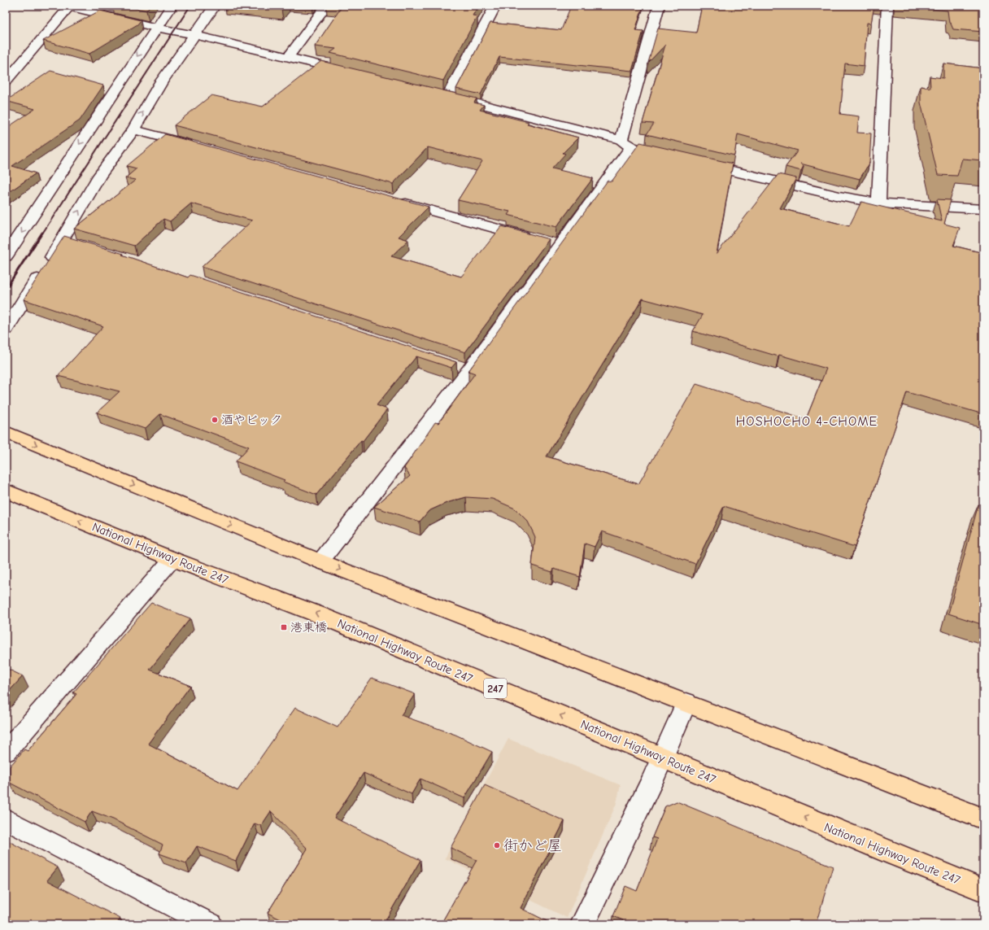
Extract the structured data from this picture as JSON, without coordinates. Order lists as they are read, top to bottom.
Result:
{
  "streets": {
    "highway": ["National Highway Route 247", "247"]
  },
  "districts": ["HOSHOCHO 4-CHOME"],
  "places": {
    "other": ["酒やビック", "街かど屋"],
    "transit": ["港東橋"]
  }
}
